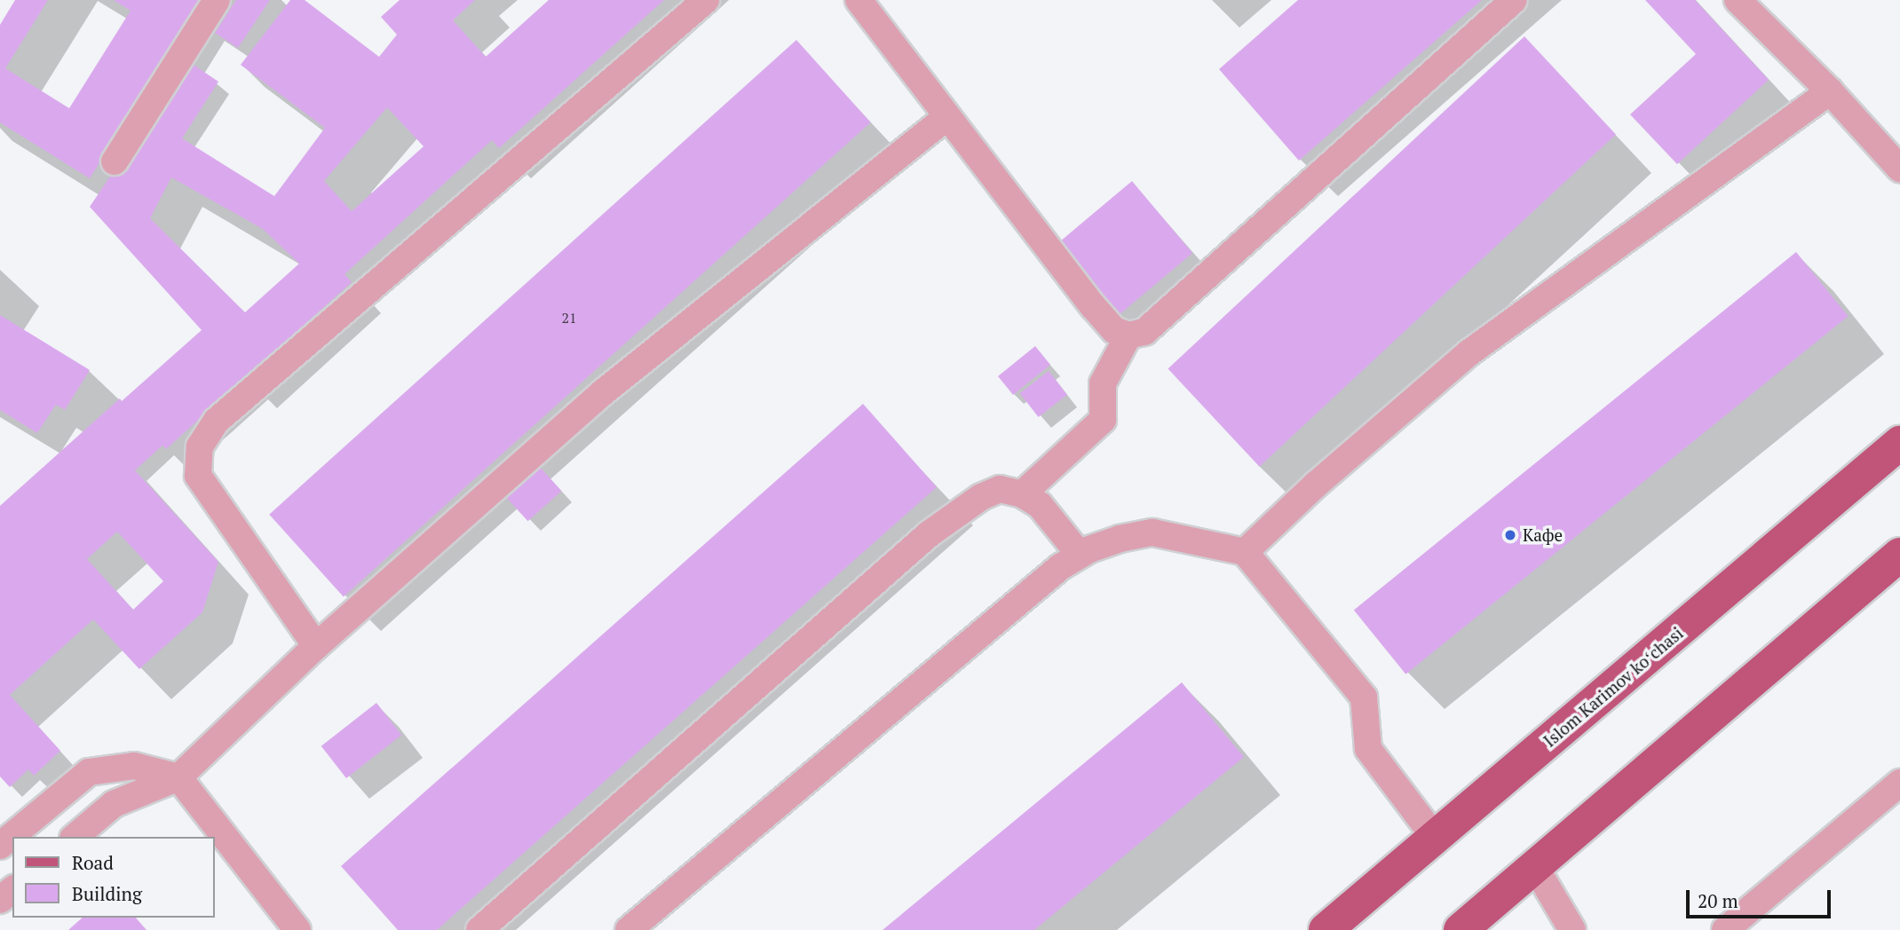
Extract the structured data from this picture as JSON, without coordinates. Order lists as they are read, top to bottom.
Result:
{
  "streets": {
    "main road": ["Islom Karimov koʻchasi"]
  },
  "places": ["Кафе"],
  "house_numbers": ["21"],
  "legend": ["Road", "Building"],
  "scale_bar": "20 m"
}
